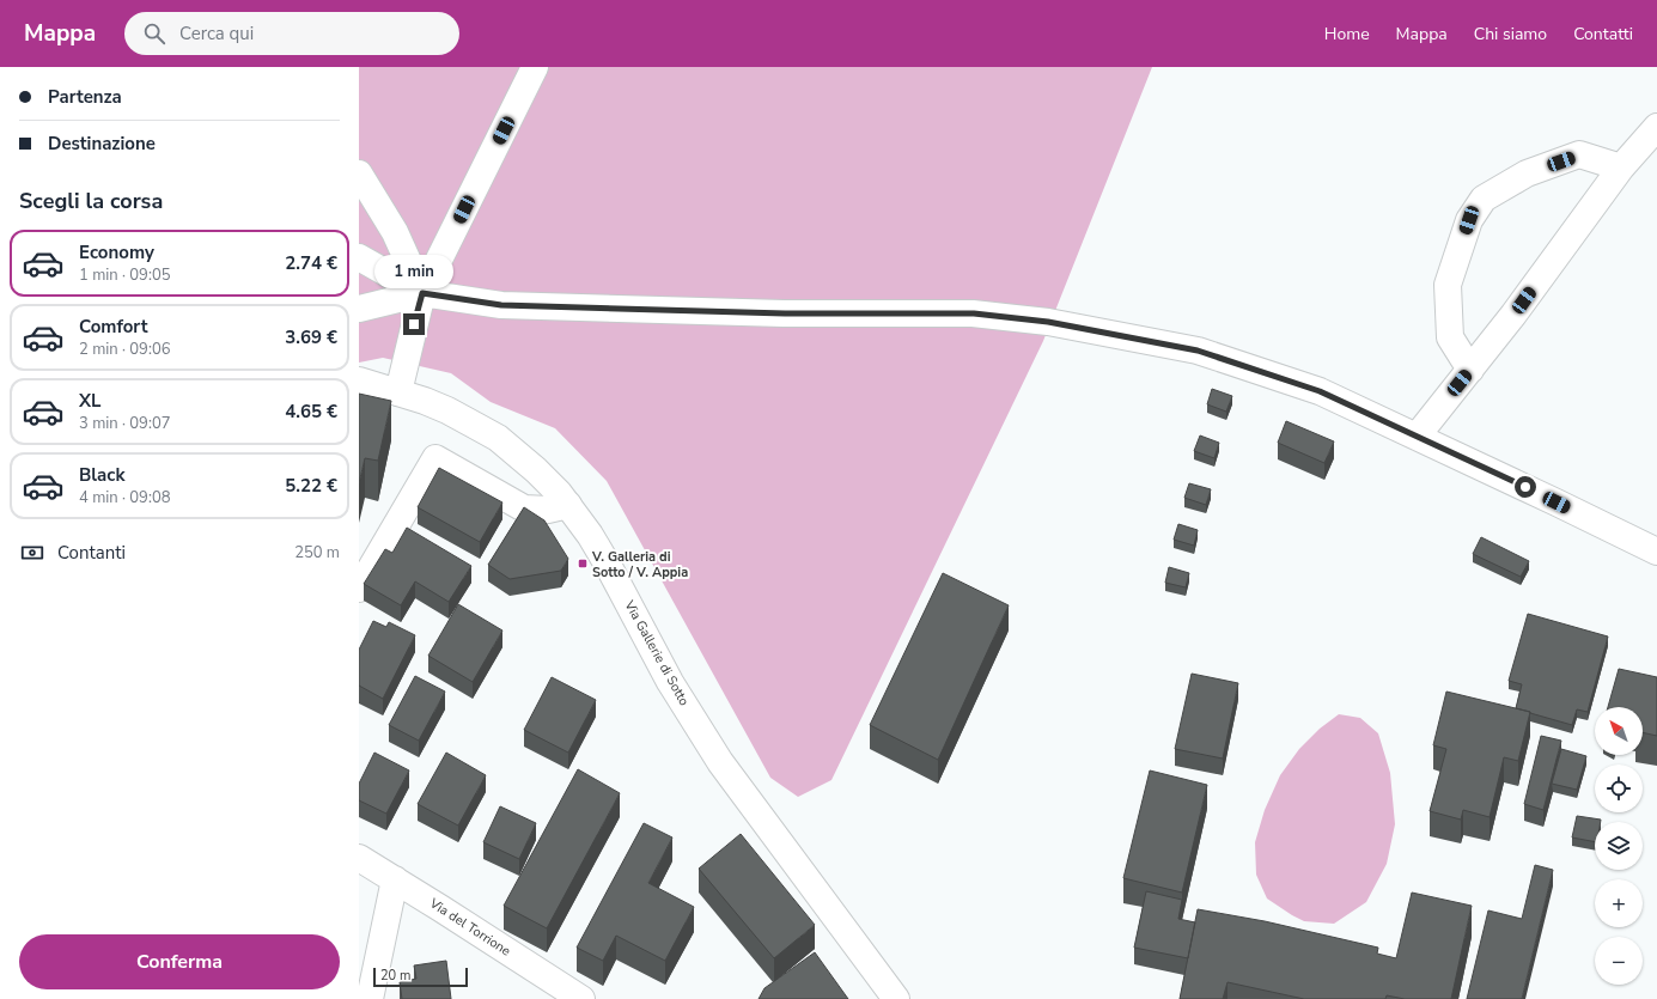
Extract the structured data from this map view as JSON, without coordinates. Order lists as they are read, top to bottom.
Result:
{
  "streets": {
    "main road": ["Via Gallerie di Sotto", "Via del Torrione"]
  },
  "places": {
    "transit": ["V. Galleria di Sotto / V. Appia"]
  },
  "scale_bar": "20 m",
  "north": "top left",
  "page": {
    "header": "Mappa",
    "search": "Cerca qui",
    "nav": [
      "Home",
      "Mappa",
      "Chi siamo",
      "Contatti"
    ],
    "banner": ["Partenza", "Destinazione"],
    "heading": "Scegli la corsa",
    "list": [
      {
        "name": "Economy",
        "note": "1 min · 09:05",
        "value": "2.74 €"
      },
      {
        "name": "Comfort",
        "note": "2 min · 09:06",
        "value": "3.69 €"
      },
      {
        "name": "XL",
        "note": "3 min · 09:07",
        "value": "4.65 €"
      },
      {
        "name": "Black",
        "note": "4 min · 09:08",
        "value": "5.22 €"
      }
    ],
    "bubble": "1 min",
    "pay": ["Contanti", "250 m"],
    "map_buttons": ["+", "−"],
    "buttons": "Conferma",
    "scale": "20 m"
  }
}
